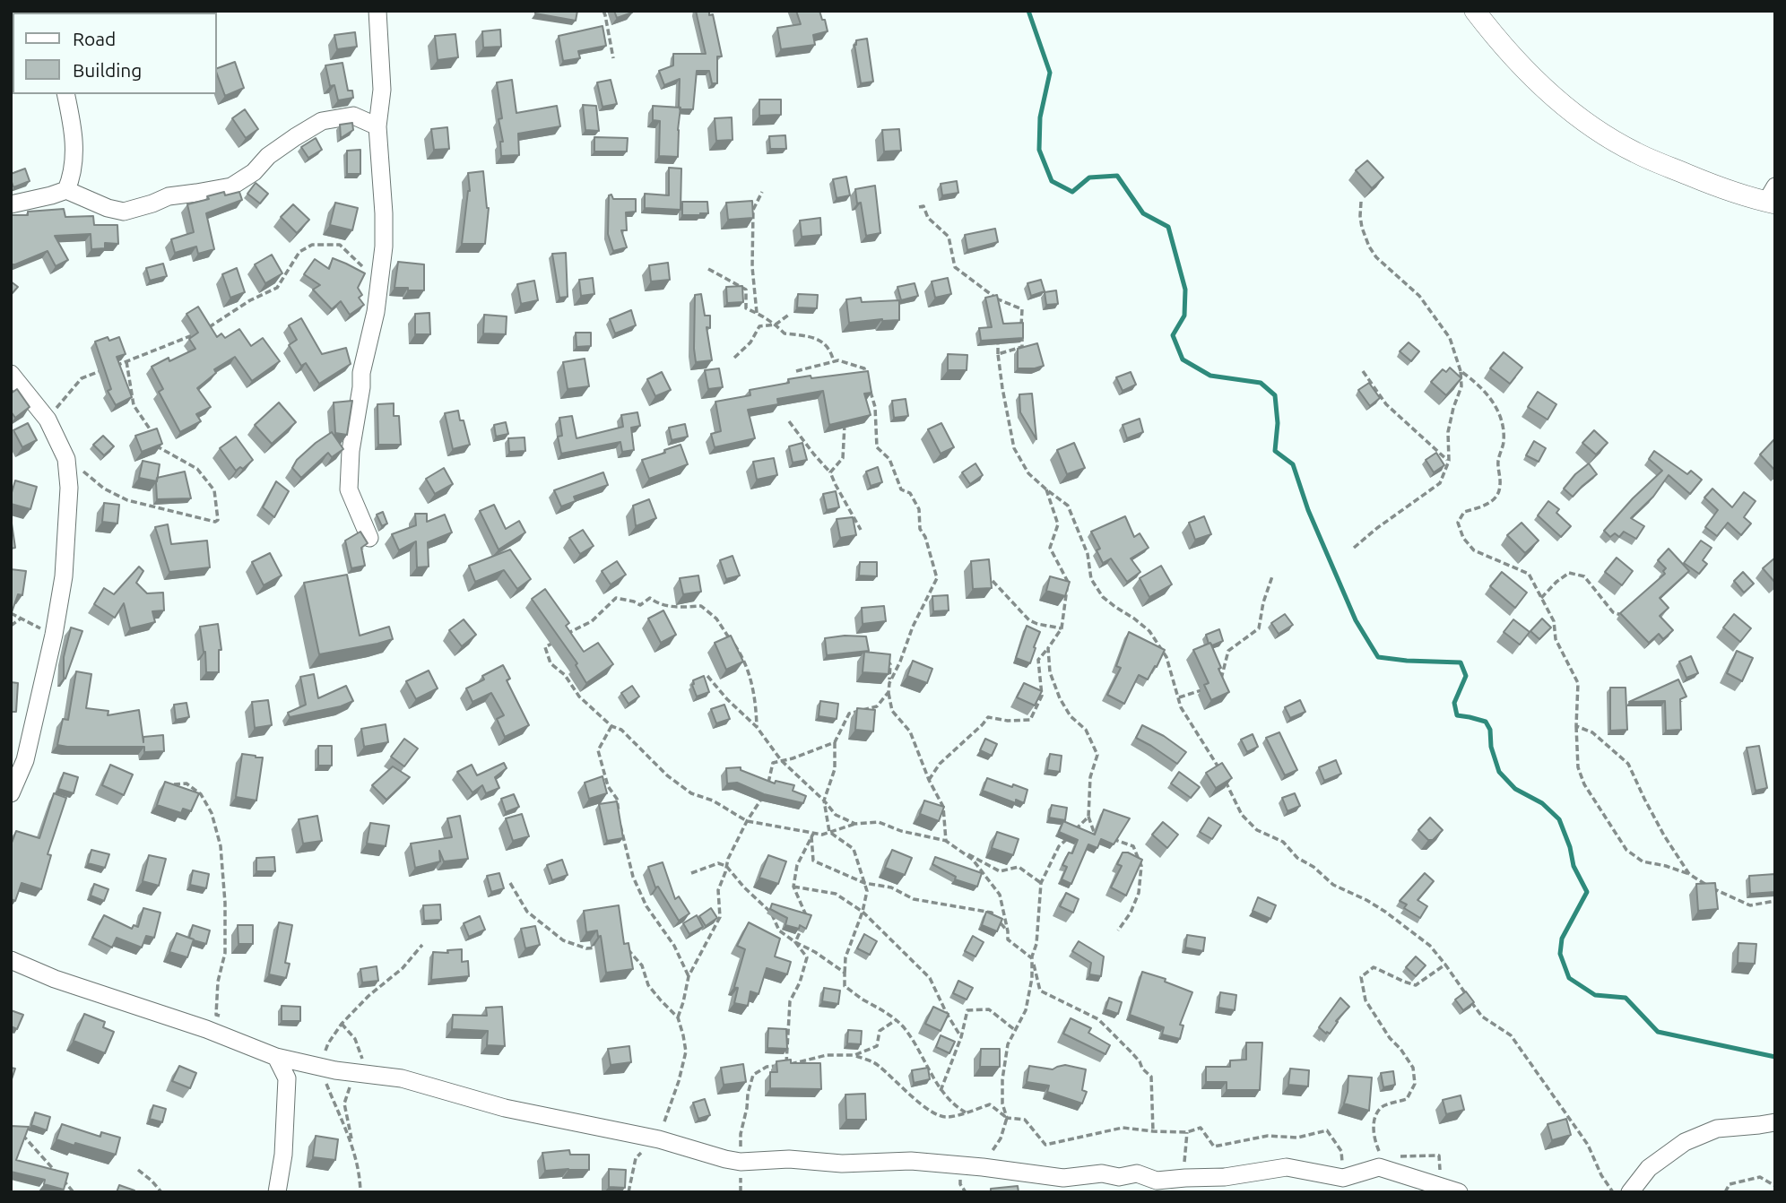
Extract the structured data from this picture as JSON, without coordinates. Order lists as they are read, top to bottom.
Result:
{
  "legend": ["Road", "Building"]
}
